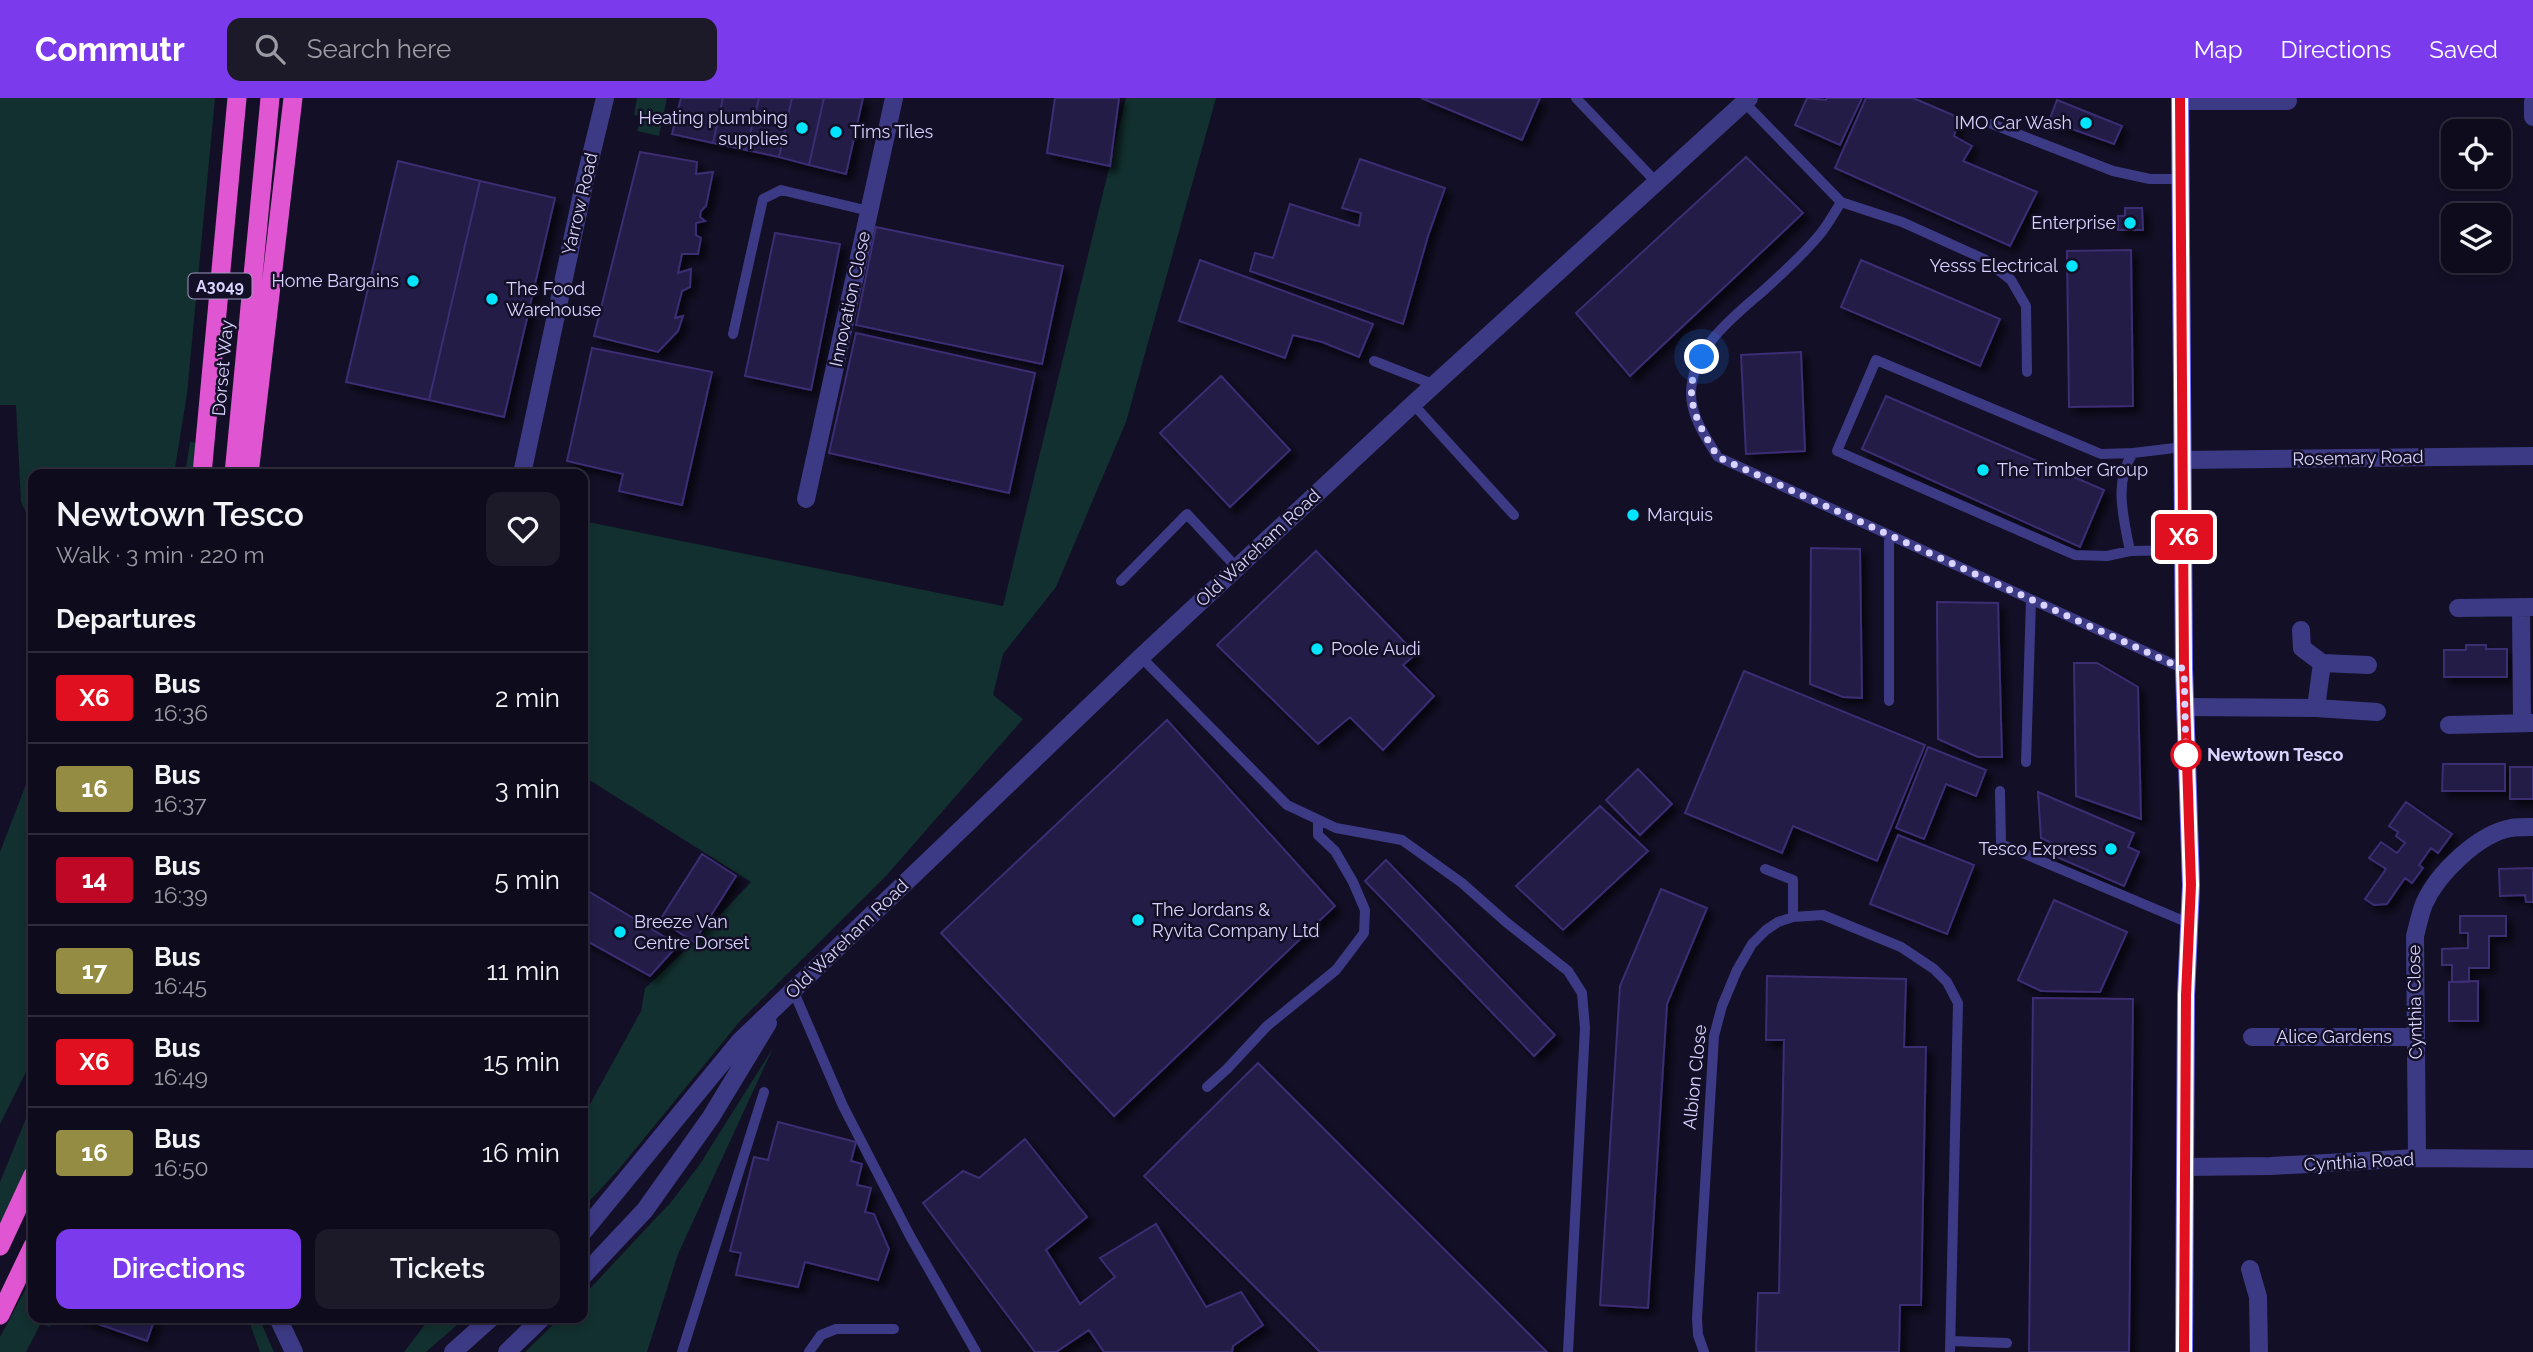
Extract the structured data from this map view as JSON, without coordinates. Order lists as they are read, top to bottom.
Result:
{
  "streets": {
    "highway": ["A3049", "Dorset Way"],
    "street": [
      "Yarrow Road",
      "Innovation Close",
      "Rosemary Road",
      "Old Wareham Road",
      "Cynthia Close",
      "Alice Gardens",
      "Cynthia Road"
    ],
    "lane": ["Albion Close"]
  },
  "crossings": [
    ["Cynthia Close", "Alice Gardens"],
    ["Cynthia Close", "Cynthia Road"]
  ],
  "places": [
    "IMO Car Wash",
    "Heating plumbing supplies",
    "Tims Tiles",
    "Enterprise",
    "Yesss Electrical",
    "Home Bargains",
    "The Food Warehouse",
    "The Timber Group",
    "Marquis",
    "Poole Audi",
    "Newtown Tesco",
    "Tesco Express",
    "The Jordans & Ryvita Company Ltd",
    "Breeze Van Centre Dorset"
  ],
  "lines": ["bus line X6"],
  "page": {
    "header": "Commutr",
    "search": "Search here",
    "nav": ["Map", "Directions", "Saved"],
    "on_map": "X6",
    "heading": [
      ["Newtown Tesco", "Walk · 3 min · 220 m"],
      "Departures"
    ],
    "list": [
      {
        "mark": "X6",
        "name": "Bus",
        "note": "16:36",
        "value": "2 min"
      },
      {
        "mark": "16",
        "name": "Bus",
        "note": "16:37",
        "value": "3 min"
      },
      {
        "mark": "14",
        "name": "Bus",
        "note": "16:39",
        "value": "5 min"
      },
      {
        "mark": "17",
        "name": "Bus",
        "note": "16:45",
        "value": "11 min"
      },
      {
        "mark": "X6",
        "name": "Bus",
        "note": "16:49",
        "value": "15 min"
      },
      {
        "mark": "16",
        "name": "Bus",
        "note": "16:50",
        "value": "16 min"
      }
    ],
    "buttons": ["Directions", "Tickets"]
  }
}
